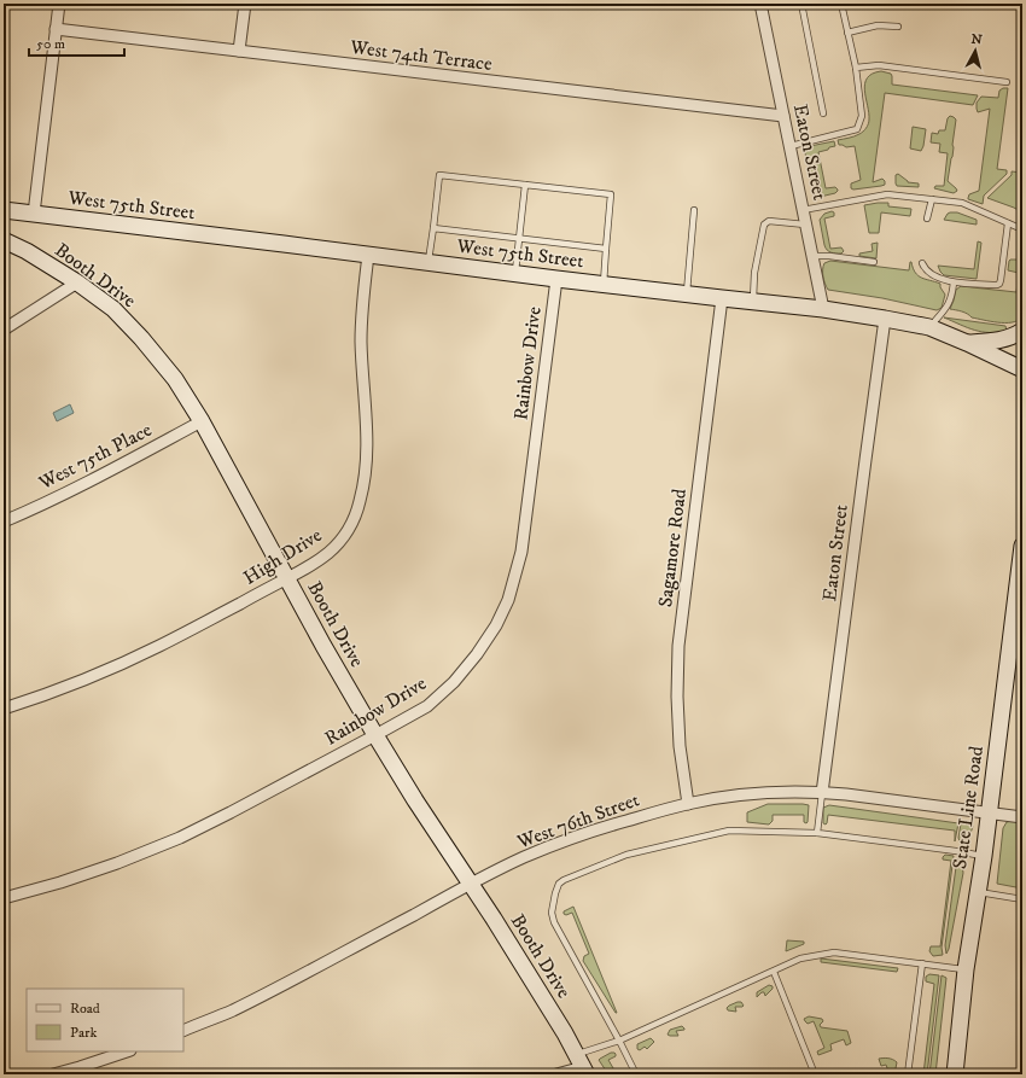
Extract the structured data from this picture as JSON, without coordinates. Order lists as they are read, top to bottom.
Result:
{
  "streets": {
    "main road": ["West 75th Street", "Booth Drive", "State Line Road"],
    "street": [
      "West 74th Terrace",
      "Eaton Street",
      "Rainbow Drive",
      "West 75th Place",
      "Sagamore Road",
      "High Drive",
      "West 76th Street"
    ]
  },
  "crossings": [
    ["West 74th Terrace", "Eaton Street"],
    ["Eaton Street", "West 75th Street"],
    ["Eaton Street", "West 76th Street"],
    ["West 75th Street", "Rainbow Drive"],
    ["West 75th Street", "Sagamore Road"],
    ["West 75th Street", "High Drive"],
    ["Booth Drive", "Rainbow Drive"],
    ["Booth Drive", "West 75th Place"],
    ["Booth Drive", "High Drive"],
    ["Booth Drive", "West 76th Street"],
    ["Sagamore Road", "West 76th Street"],
    ["State Line Road", "West 76th Street"]
  ],
  "legend": ["Road", "Park"],
  "scale_bar": "50 m",
  "north": "top"
}
